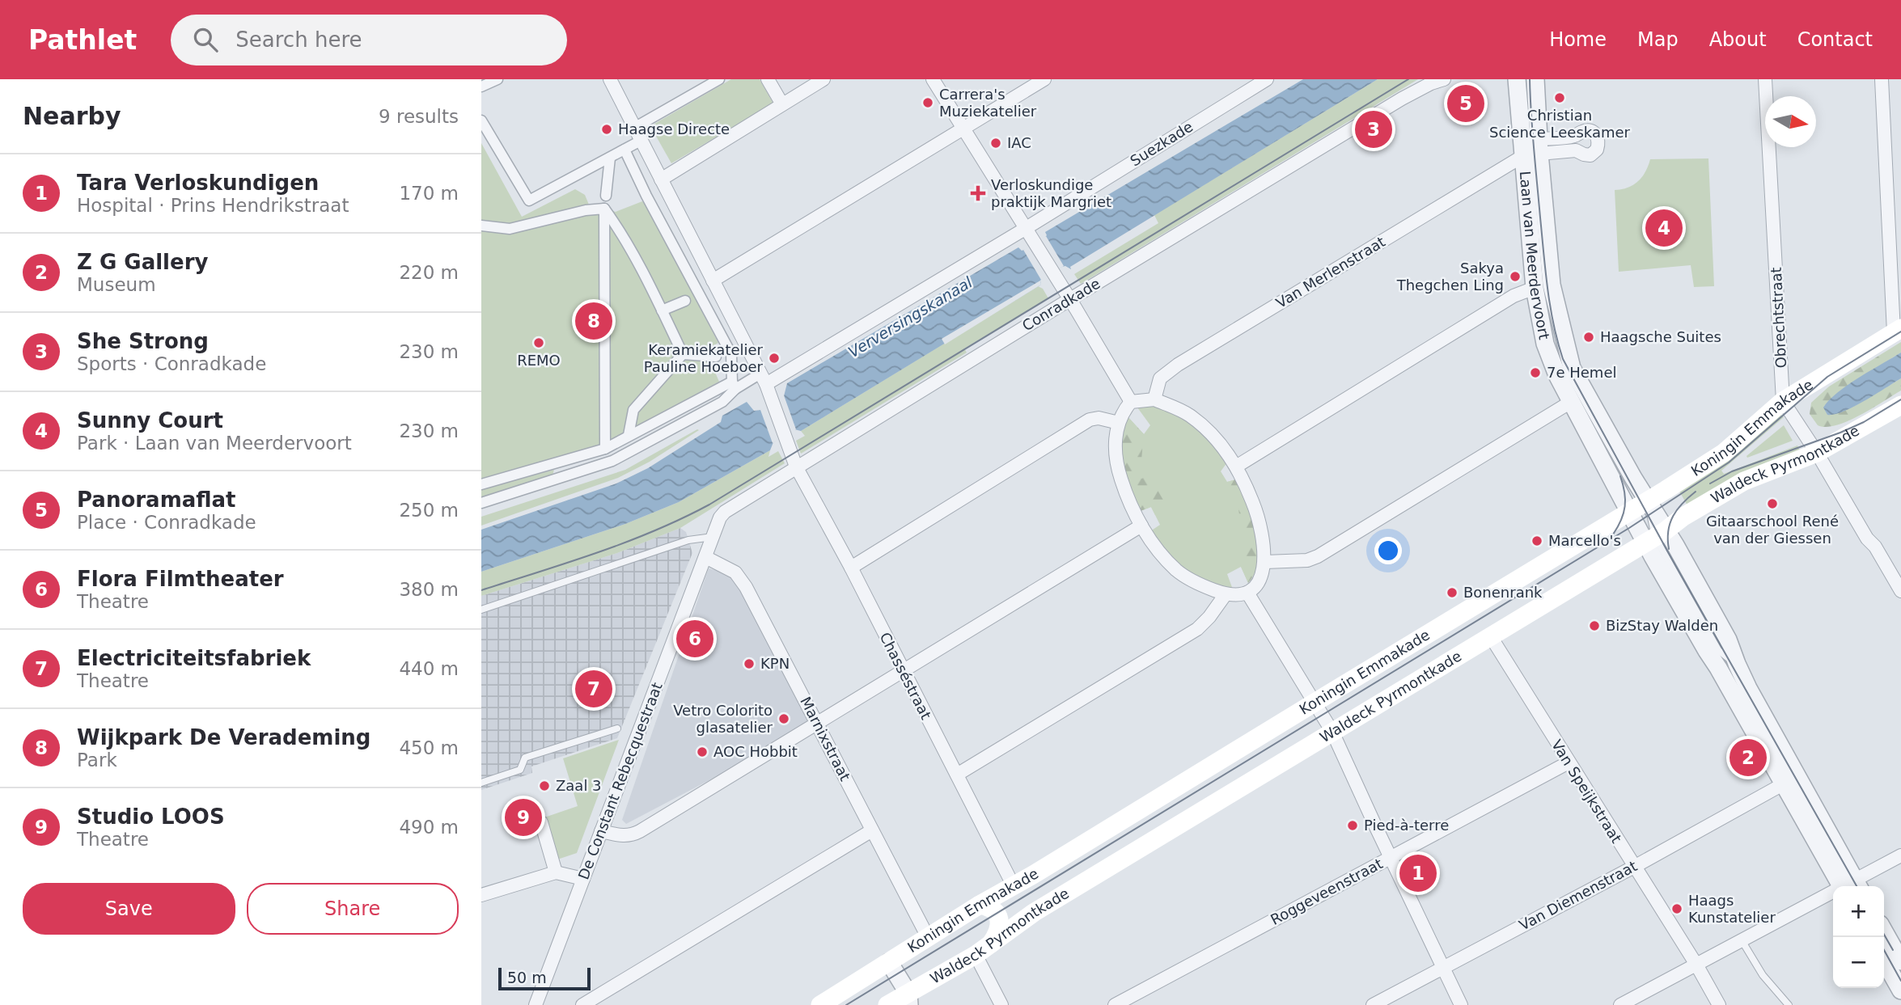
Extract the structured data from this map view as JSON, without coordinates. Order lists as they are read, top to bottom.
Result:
{
  "streets": {
    "main road": ["Koningin Emmakade", "Waldeck Pyrmontkade"],
    "street": [
      "Suezkade",
      "Laan van Meerdervoort",
      "Van Merlenstraat",
      "Conradkade",
      "Obrechtstraat",
      "Chasséstraat",
      "Marnixstraat",
      "De Constant Rebecquestraat",
      "Van Speijkstraat",
      "Roggeveenstraat",
      "Van Diemenstraat"
    ]
  },
  "crossings": [
    ["Suezkade", "Chasséstraat"],
    ["Laan van Meerdervoort", "Van Merlenstraat"],
    ["Laan van Meerdervoort", "Koningin Emmakade"],
    ["Laan van Meerdervoort", "Waldeck Pyrmontkade"],
    ["Laan van Meerdervoort", "Van Diemenstraat"],
    ["Conradkade", "Chasséstraat"],
    ["Conradkade", "Marnixstraat"],
    ["Conradkade", "De Constant Rebecquestraat"],
    ["Obrechtstraat", "Koningin Emmakade"],
    ["Koningin Emmakade", "Chasséstraat"],
    ["Koningin Emmakade", "Marnixstraat"],
    ["Waldeck Pyrmontkade", "Van Speijkstraat"],
    ["Marnixstraat", "De Constant Rebecquestraat"],
    ["Van Speijkstraat", "Roggeveenstraat"],
    ["Van Speijkstraat", "Van Diemenstraat"]
  ],
  "water": ["Verversingskanaal"],
  "places": {
    "other": [
      "Christian Science Leeskamer",
      "Carrera's Muziekatelier",
      "Haagse Directe",
      "IAC",
      "Sakya Thegchen Ling",
      "Haagsche Suites",
      "REMO",
      "Keramiekatelier Pauline Hoeboer",
      "7e Hemel",
      "Gitaarschool René van der Giessen",
      "Marcello's",
      "Bonenrank",
      "BizStay Walden",
      "KPN",
      "Vetro Colorito glasatelier",
      "AOC Hobbit",
      "Zaal 3",
      "Pied-à-terre",
      "Haags Kunstatelier"
    ],
    "health": ["Verloskundige praktijk Margriet"]
  },
  "scale_bar": "50 m",
  "north": "right",
  "page": {
    "header": "Pathlet",
    "search": "Search here",
    "nav": [
      "Home",
      "Map",
      "About",
      "Contact"
    ],
    "heading": ["Nearby", "9 results"],
    "pins": [
      "5",
      "3",
      "4",
      "8",
      "6",
      "7",
      "2",
      "9",
      "1"
    ],
    "list": [
      {
        "mark": "1",
        "name": "Tara Verloskundigen",
        "note": "Hospital · Prins Hendrikstraat",
        "value": "170 m"
      },
      {
        "mark": "2",
        "name": "Z G Gallery",
        "note": "Museum",
        "value": "220 m"
      },
      {
        "mark": "3",
        "name": "She Strong",
        "note": "Sports · Conradkade",
        "value": "230 m"
      },
      {
        "mark": "4",
        "name": "Sunny Court",
        "note": "Park · Laan van Meerdervoort",
        "value": "230 m"
      },
      {
        "mark": "5",
        "name": "Panoramaflat",
        "note": "Place · Conradkade",
        "value": "250 m"
      },
      {
        "mark": "6",
        "name": "Flora Filmtheater",
        "note": "Theatre",
        "value": "380 m"
      },
      {
        "mark": "7",
        "name": "Electriciteitsfabriek",
        "note": "Theatre",
        "value": "440 m"
      },
      {
        "mark": "8",
        "name": "Wijkpark De Verademing",
        "note": "Park",
        "value": "450 m"
      },
      {
        "mark": "9",
        "name": "Studio LOOS",
        "note": "Theatre",
        "value": "490 m"
      }
    ],
    "buttons": ["Save", "Share"],
    "map_buttons": ["+", "−"],
    "scale": "50 m"
  }
}
